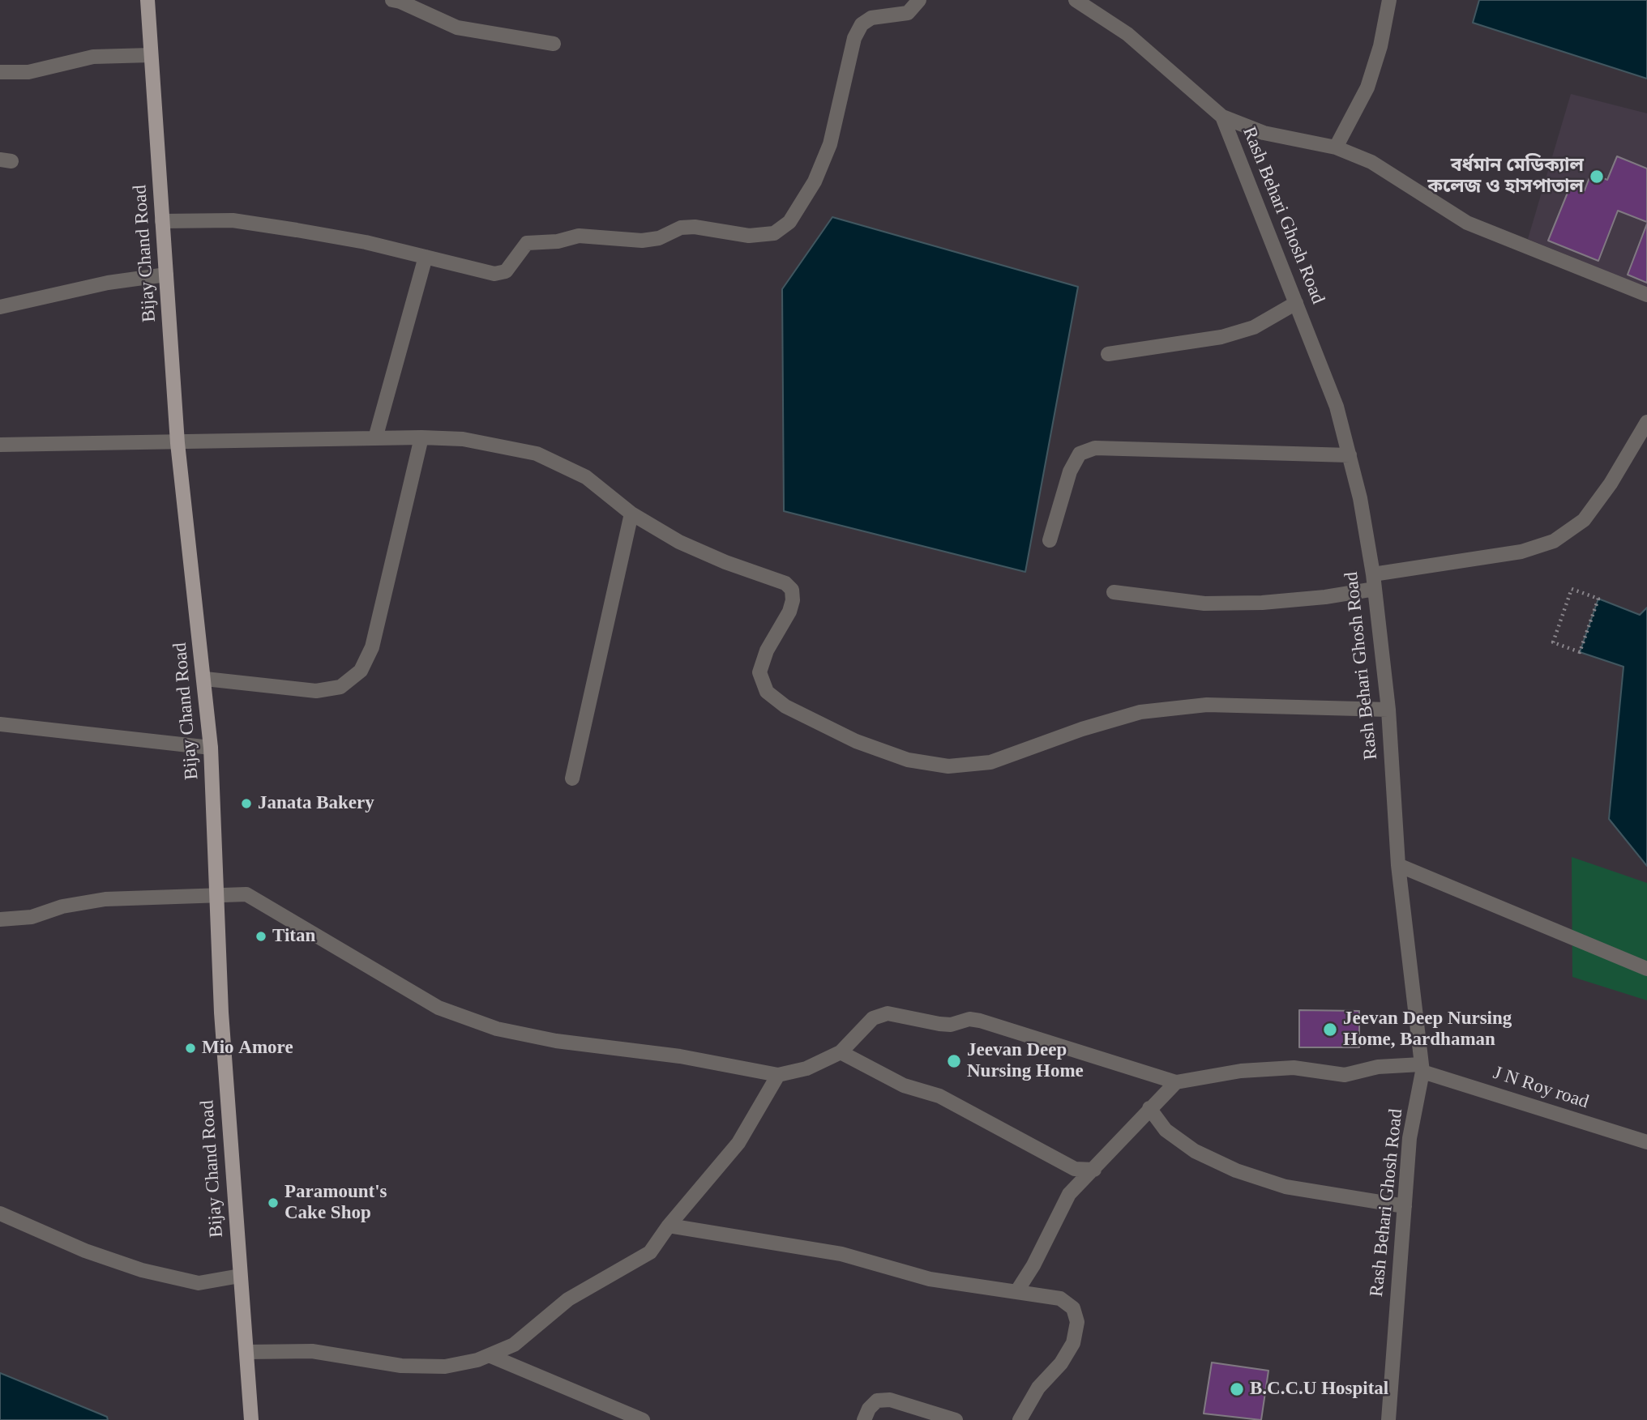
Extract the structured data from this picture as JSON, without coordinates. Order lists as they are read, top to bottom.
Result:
{
  "streets": {
    "main road": ["Bijay Chand Road"],
    "street": ["Rash Behari Ghosh Road", "J N Roy road"]
  },
  "crossings": [
    ["Rash Behari Ghosh Road", "J N Roy road"]
  ],
  "places": [
    "বর্ধমান মেডিক্যাল কলেজ ও হাসপাতাল",
    "Janata Bakery",
    "Titan",
    "Jeevan Deep Nursing Home, Bardhaman",
    "Mio Amore",
    "Jeevan Deep Nursing Home",
    "Paramount's Cake Shop",
    "B.C.C.U Hospital"
  ]
}
